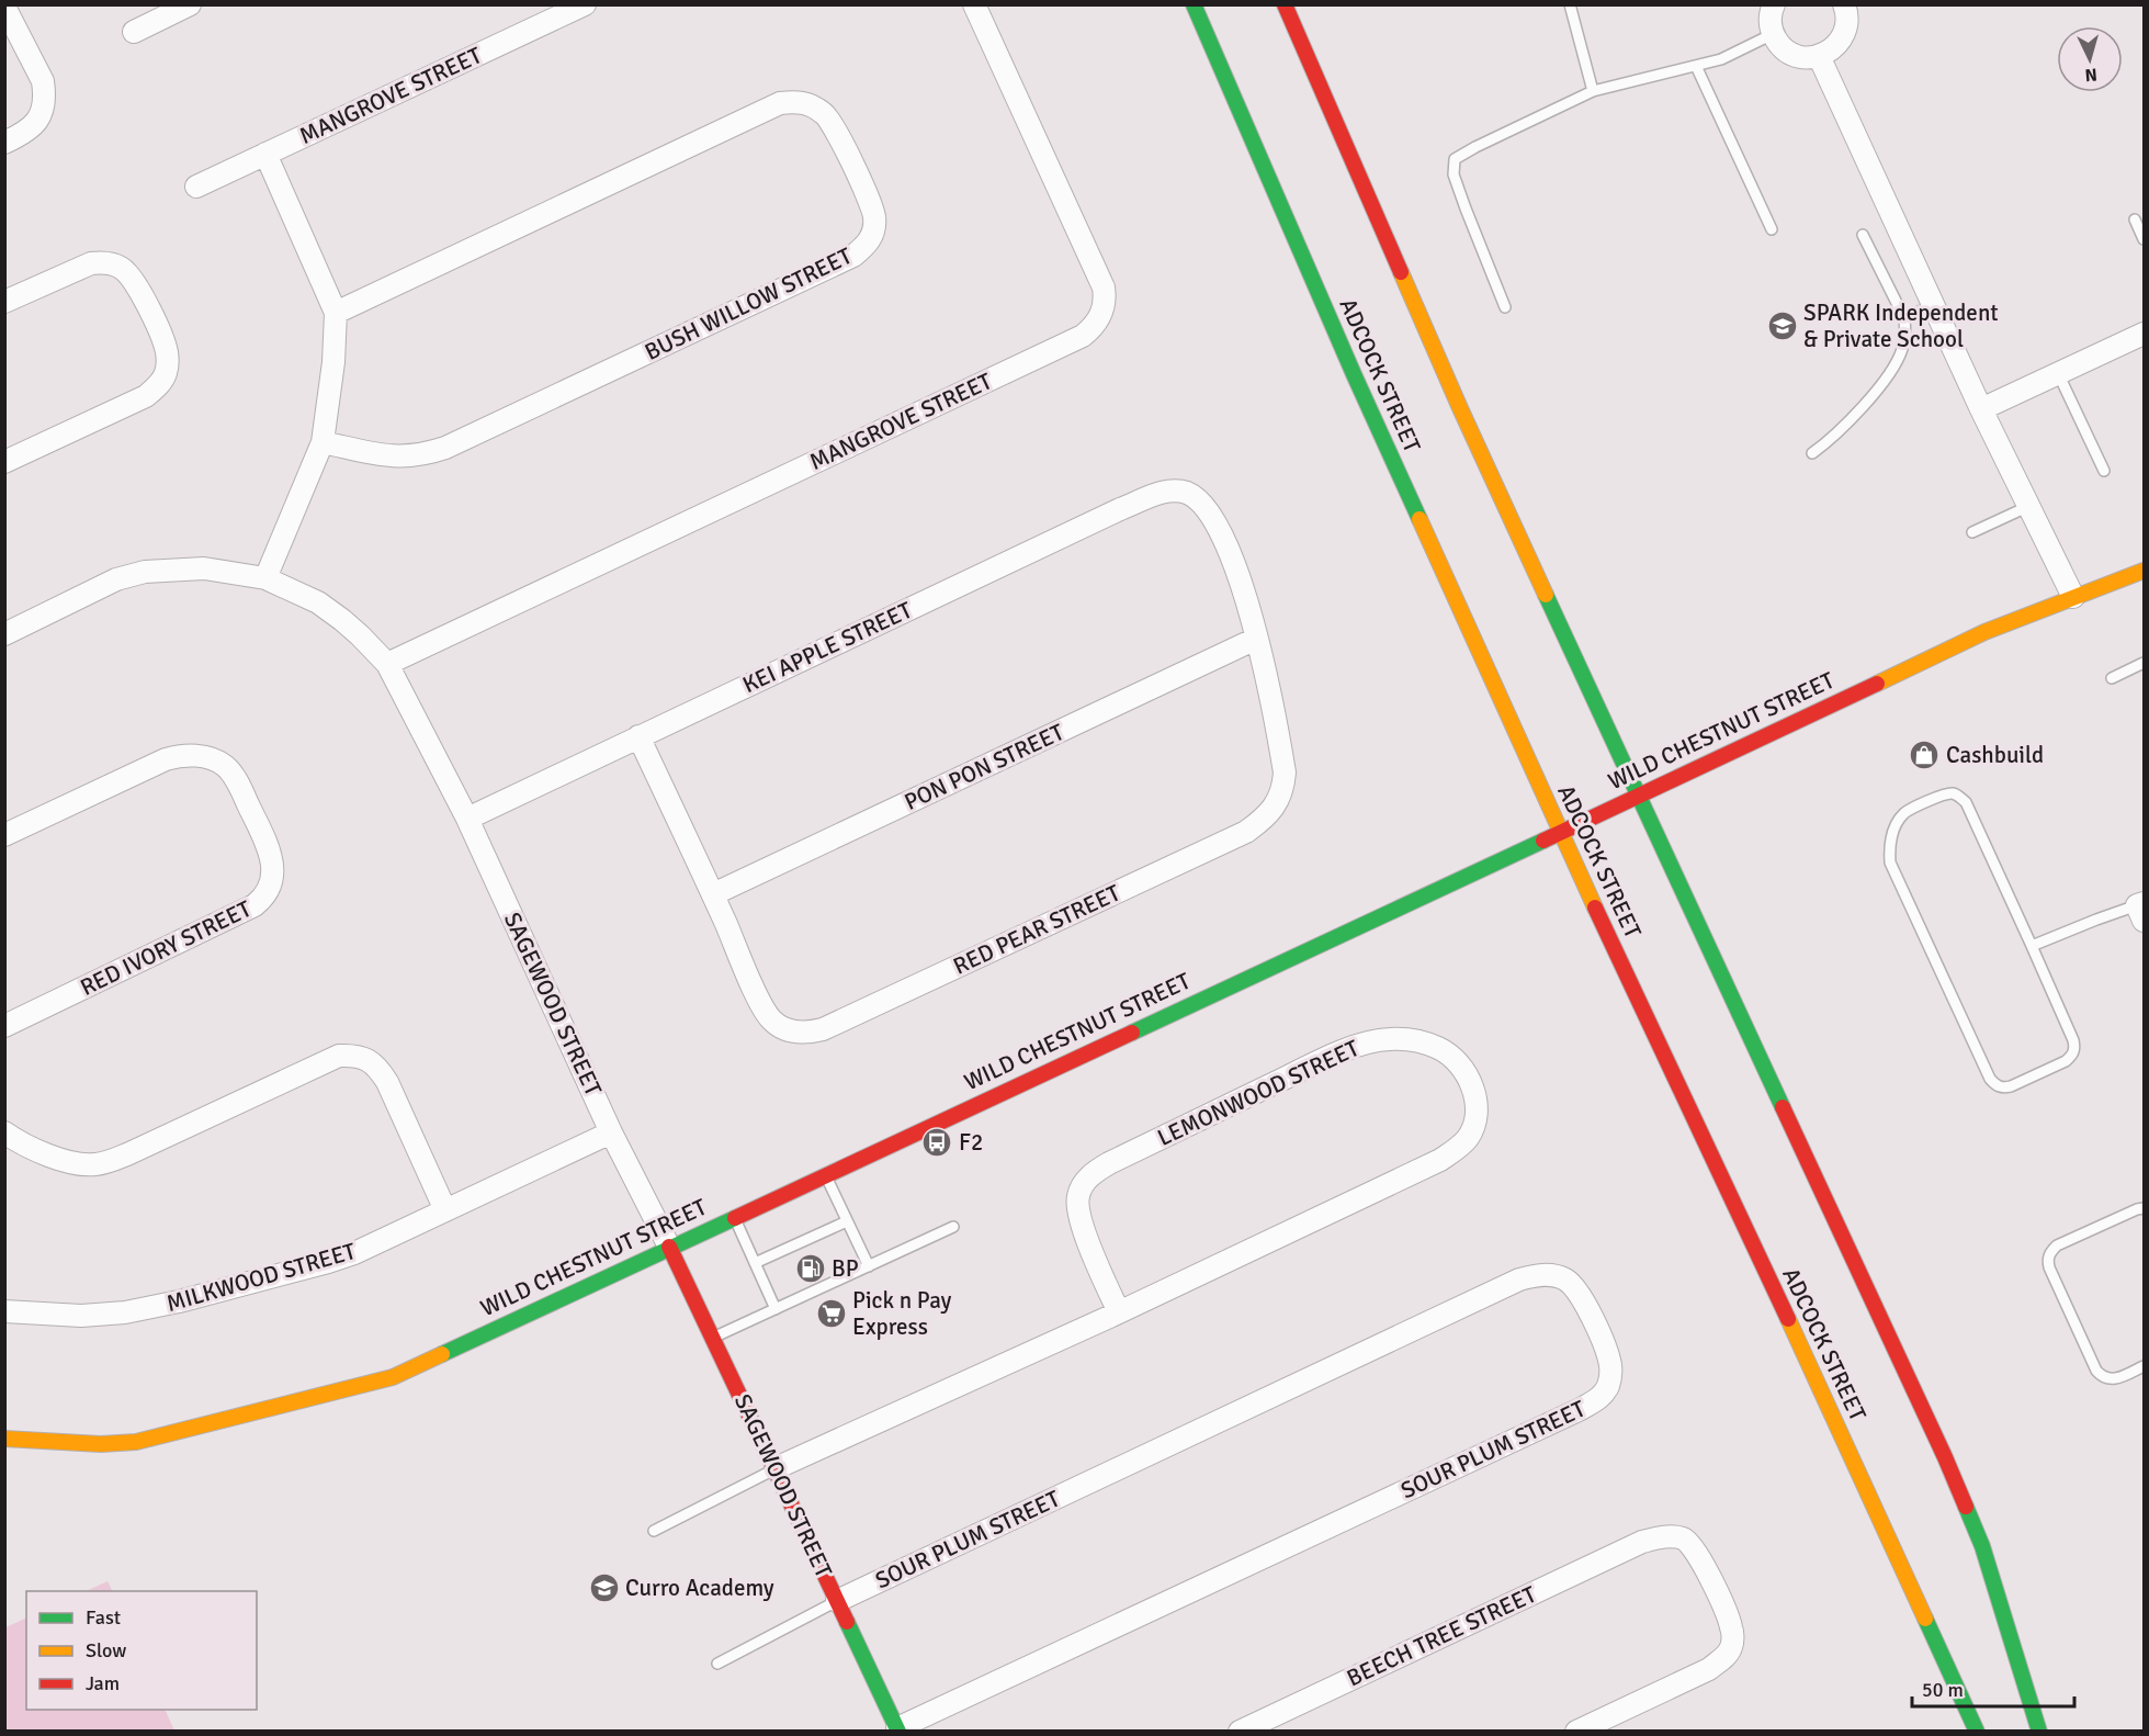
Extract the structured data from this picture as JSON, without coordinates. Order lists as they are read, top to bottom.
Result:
{
  "streets": {
    "main road": ["ADCOCK STREET", "WILD CHESTNUT STREET", "SAGEWOOD STREET"],
    "street": [
      "MANGROVE STREET",
      "BUSH WILLOW STREET",
      "KEI APPLE STREET",
      "PON PON STREET",
      "RED PEAR STREET",
      "RED IVORY STREET",
      "LEMONWOOD STREET",
      "MILKWOOD STREET",
      "SOUR PLUM STREET",
      "BEECH TREE STREET"
    ]
  },
  "crossings": [
    ["MANGROVE STREET", "SAGEWOOD STREET"],
    ["ADCOCK STREET", "WILD CHESTNUT STREET"],
    ["KEI APPLE STREET", "RED PEAR STREET"],
    ["KEI APPLE STREET", "SAGEWOOD STREET"],
    ["WILD CHESTNUT STREET", "SAGEWOOD STREET"],
    ["PON PON STREET", "RED PEAR STREET"],
    ["SAGEWOOD STREET", "LEMONWOOD STREET"],
    ["SAGEWOOD STREET", "MILKWOOD STREET"],
    ["SAGEWOOD STREET", "SOUR PLUM STREET"]
  ],
  "places": {
    "school or university": ["SPARK Independent & Private School", "Curro Academy"],
    "shop": ["Cashbuild"],
    "bus stop": ["F2"],
    "fuel station": ["BP"],
    "supermarket": ["Pick n Pay Express"]
  },
  "legend": ["Fast", "Slow", "Jam"],
  "scale_bar": "50 m",
  "north": "bottom"
}
